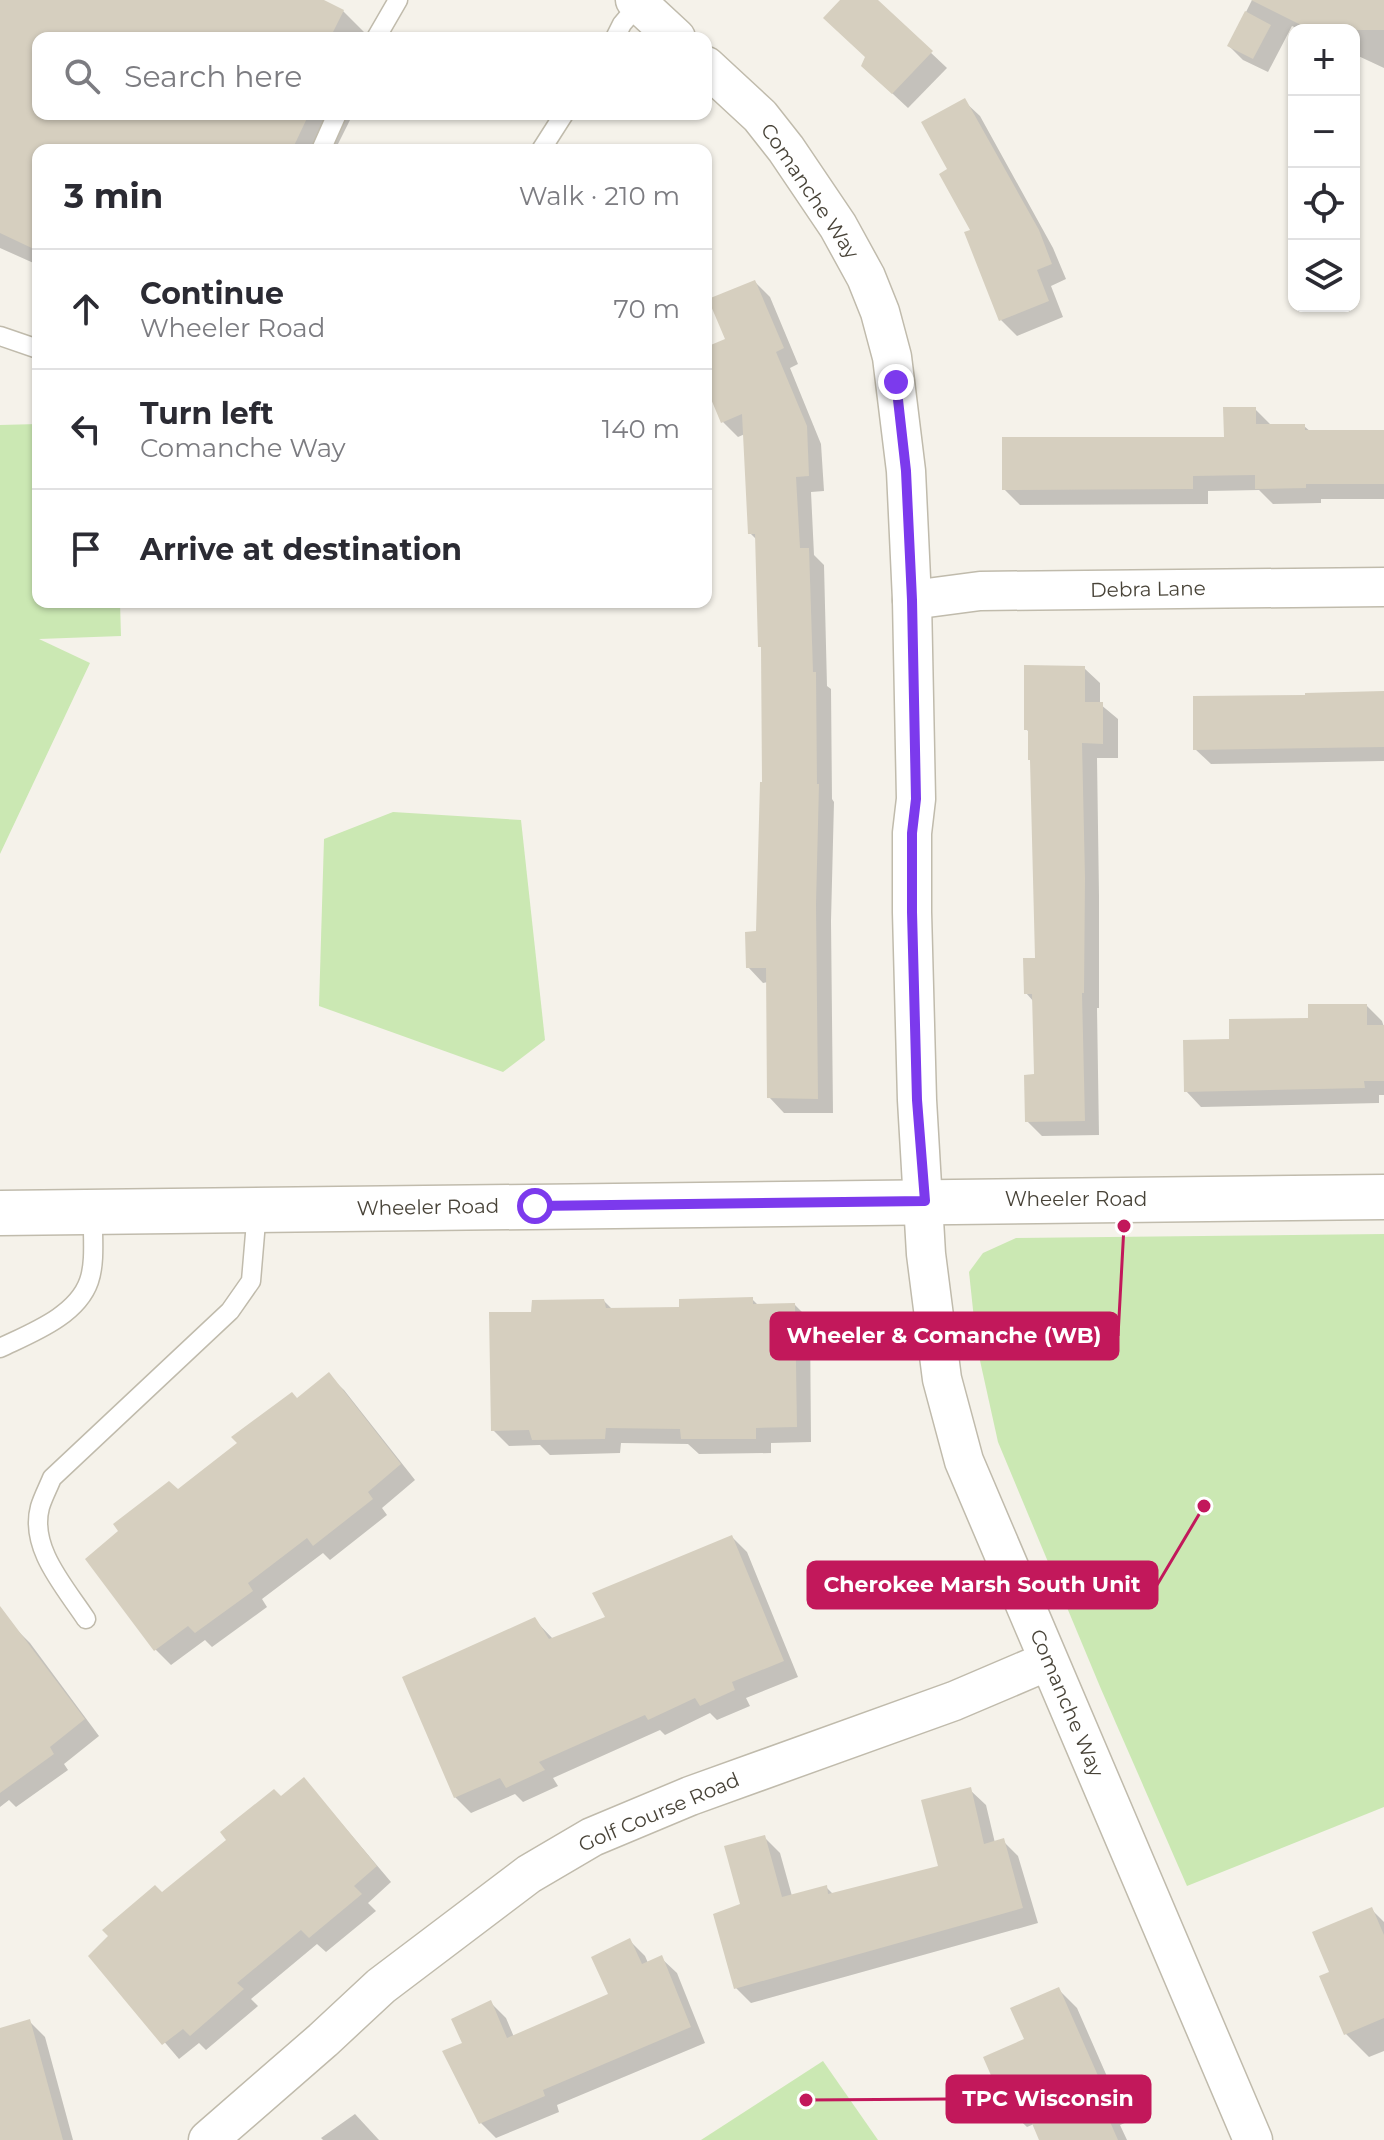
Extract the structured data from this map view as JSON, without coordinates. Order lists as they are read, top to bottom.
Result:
{
  "streets": {
    "street": [
      "Comanche Way",
      "Debra Lane",
      "Wheeler Road",
      "Golf Course Road"
    ]
  },
  "crossings": [
    ["Comanche Way", "Debra Lane"],
    ["Comanche Way", "Wheeler Road"],
    ["Comanche Way", "Golf Course Road"]
  ],
  "places": ["Wheeler & Comanche (WB)", "Cherokee Marsh South Unit", "TPC Wisconsin"],
  "page": {
    "map_buttons": ["+", "−"],
    "search": "Search here",
    "heading": ["3 min", "Walk · 210 m"],
    "list": [
      ["Continue", "Wheeler Road", "70 m"],
      ["Turn left", "Comanche Way", "140 m"],
      "Arrive at destination"
    ]
  }
}
